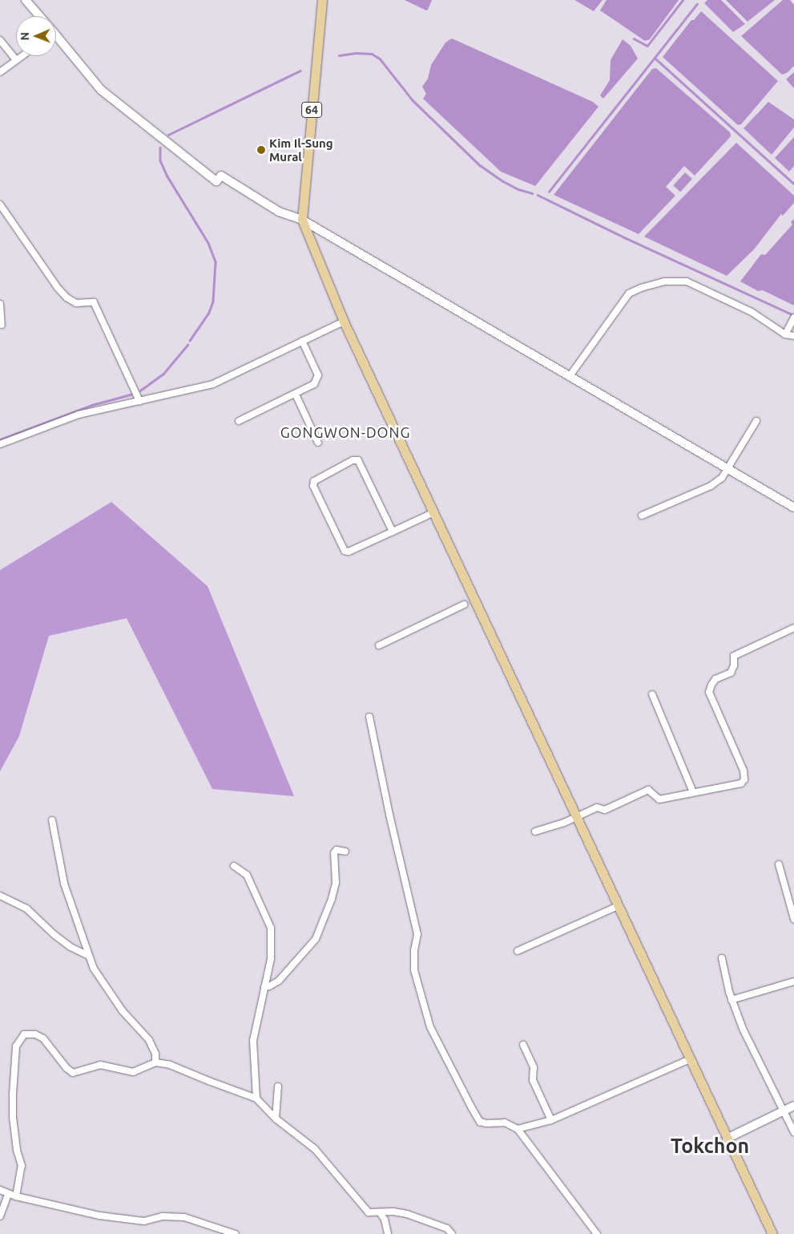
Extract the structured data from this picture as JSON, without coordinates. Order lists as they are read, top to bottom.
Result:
{
  "streets": {
    "main road": ["64"]
  },
  "districts": ["GONGWON-DONG", "Tokchon"],
  "places": ["Kim Il-Sung Mural"],
  "north": "left"
}
